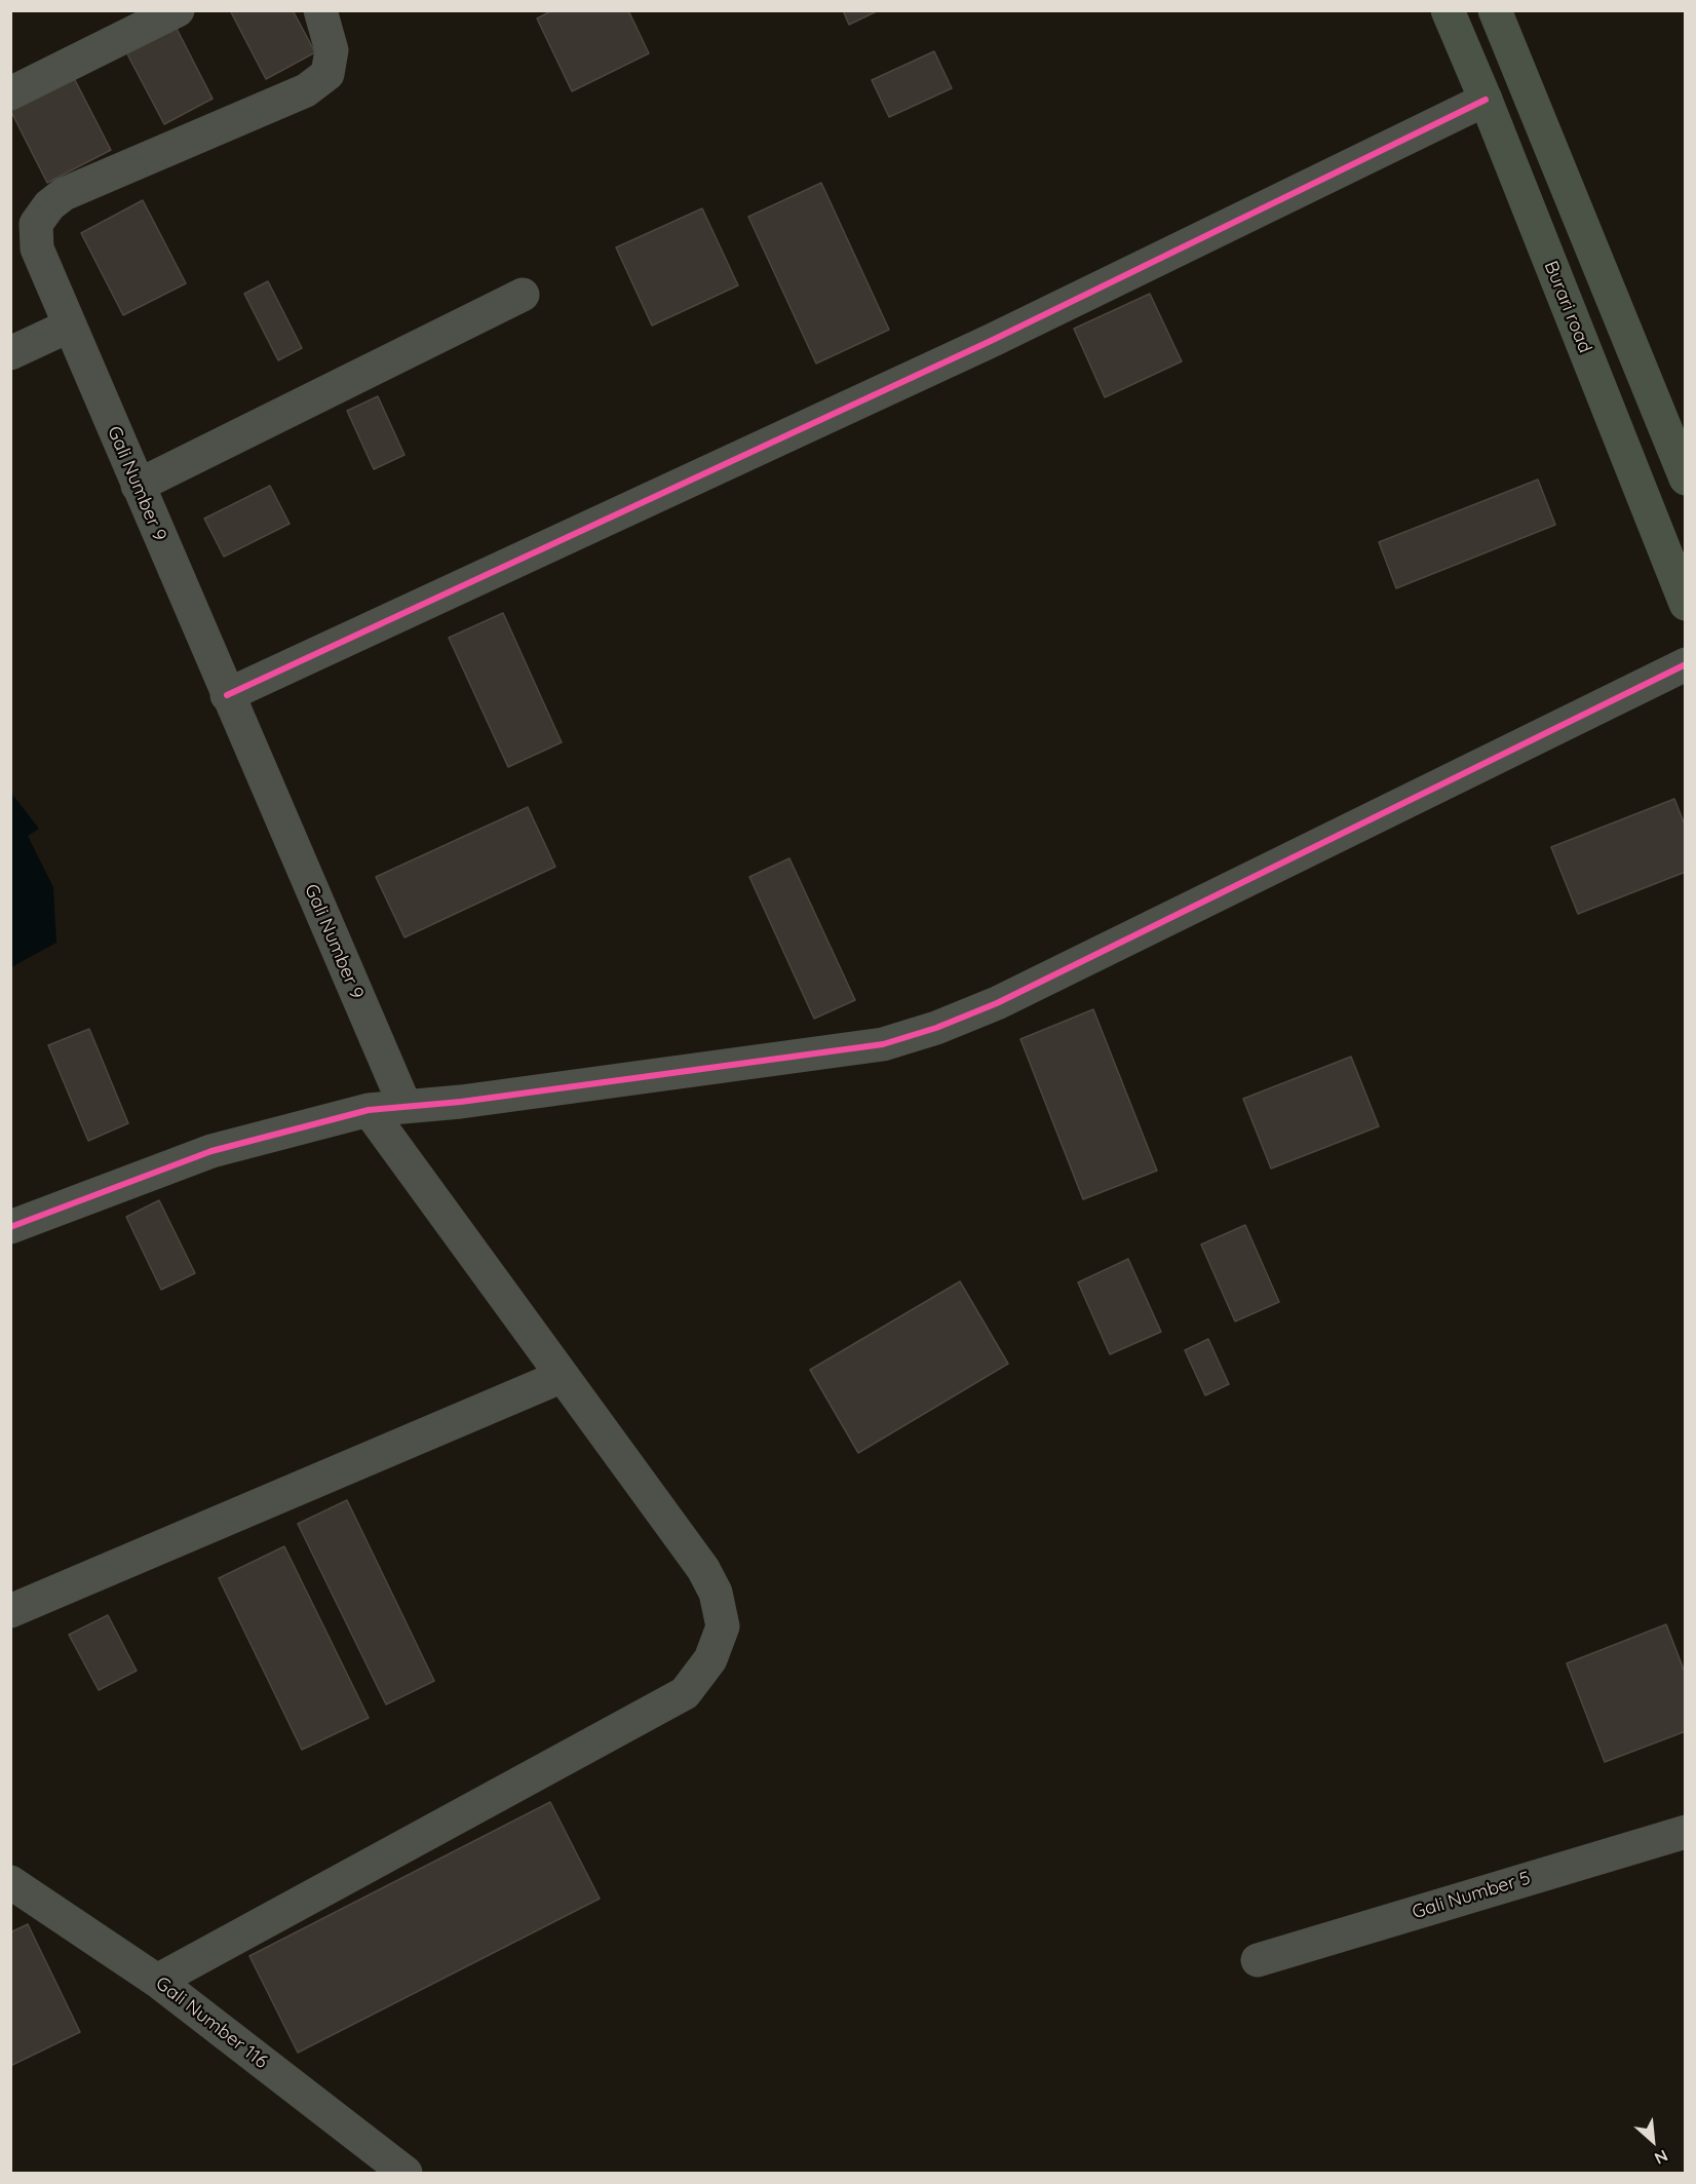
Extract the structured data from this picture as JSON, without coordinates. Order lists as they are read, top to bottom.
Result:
{
  "streets": {
    "main road": ["Burari road"],
    "street": ["Gali Number 9", "Gali Number 5", "Gali Number 116"]
  },
  "north": "bottom right"
}
